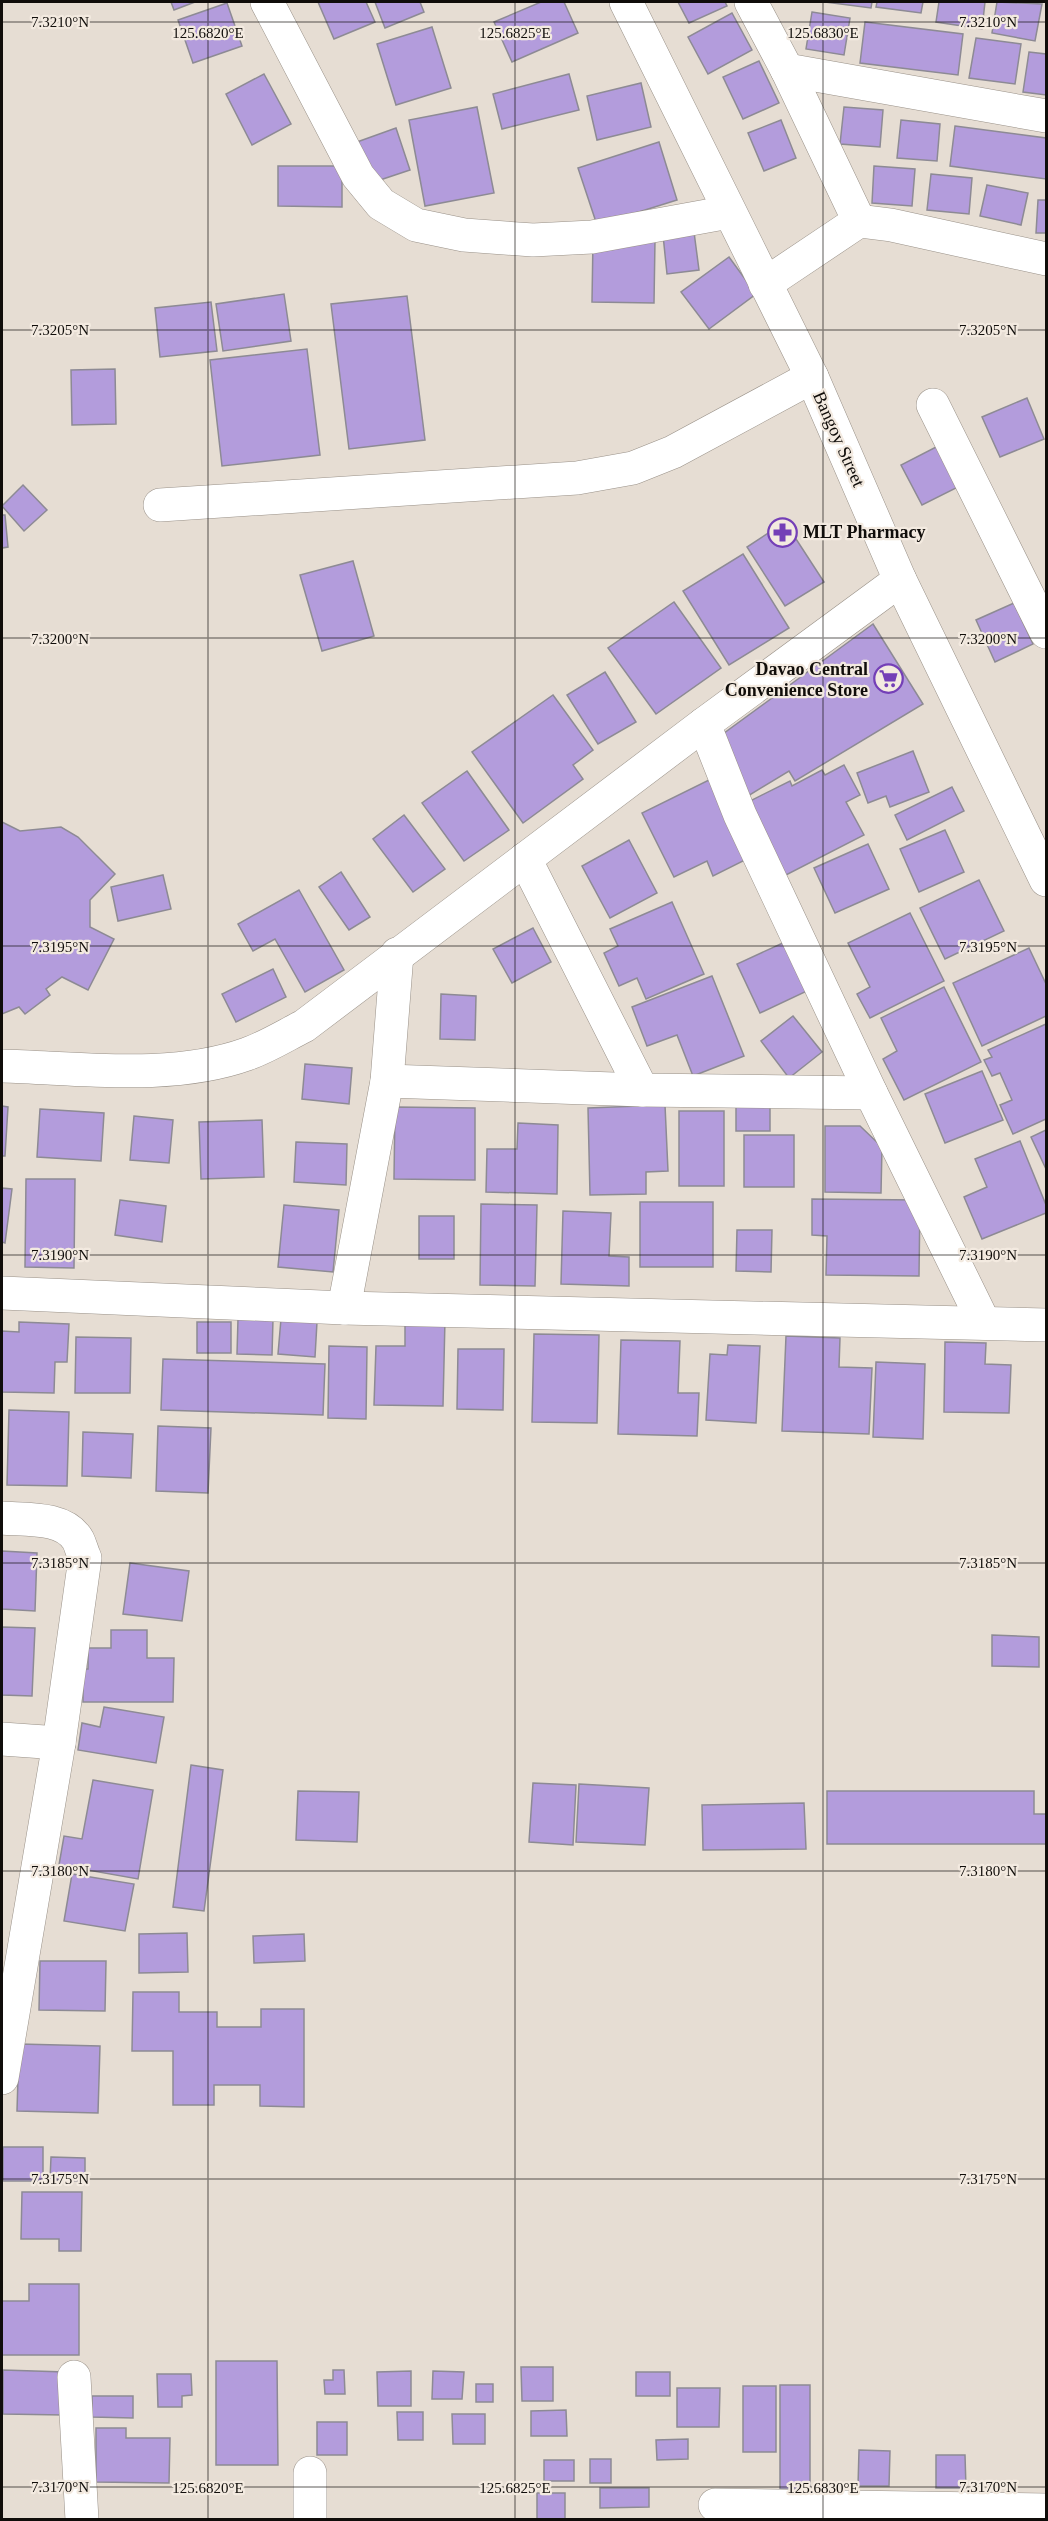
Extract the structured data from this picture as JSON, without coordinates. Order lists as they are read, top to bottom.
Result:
{
  "streets": {
    "street": ["Bangoy Street"]
  },
  "places": {
    "pharmacy": ["MLT Pharmacy"],
    "supermarket": ["Davao Central Convenience Store"]
  },
  "coordinates": [
    "7.3210°N",
    "125.6820°E",
    "125.6825°E",
    "125.6830°E",
    "7.3205°N",
    "7.3200°N",
    "7.3195°N",
    "7.3190°N",
    "7.3185°N",
    "7.3180°N",
    "7.3175°N",
    "7.3170°N"
  ]
}
